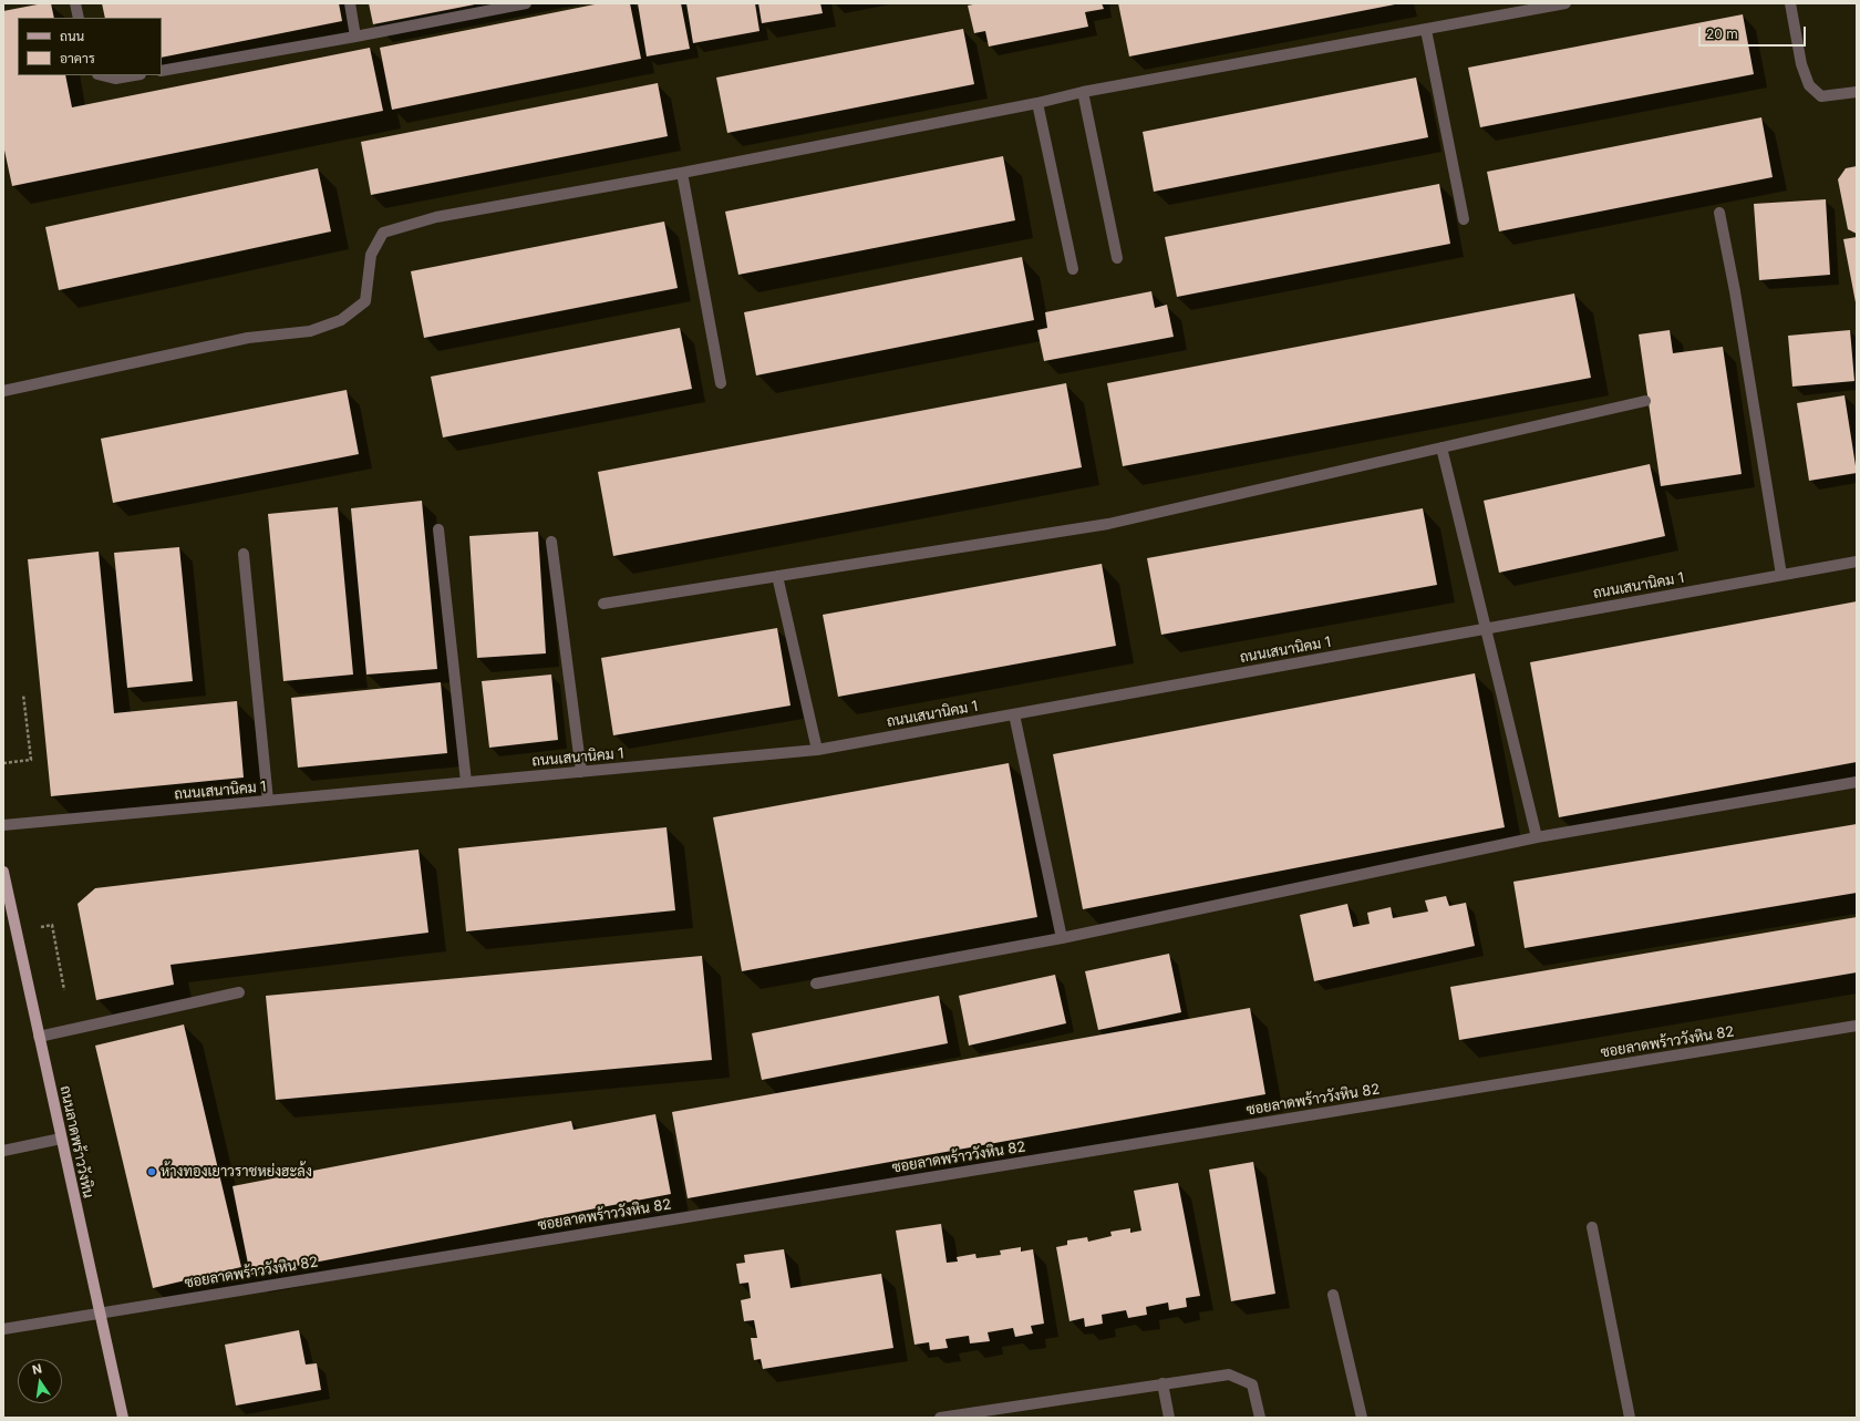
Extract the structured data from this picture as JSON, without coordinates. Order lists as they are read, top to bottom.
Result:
{
  "streets": {
    "main road": ["ถนนลาดพร้าววังหิน"],
    "street": ["ถนนเสนานิคม 1", "ซอยลาดพร้าววังหิน 82"]
  },
  "crossings": [
    ["ซอยลาดพร้าววังหิน 82", "ถนนลาดพร้าววังหิน"]
  ],
  "places": ["ห้างทองเยาวราชหย่งฮะล้ง"],
  "legend": ["ถนน", "อาคาร"],
  "scale_bar": "20 m",
  "north": "top"
}
